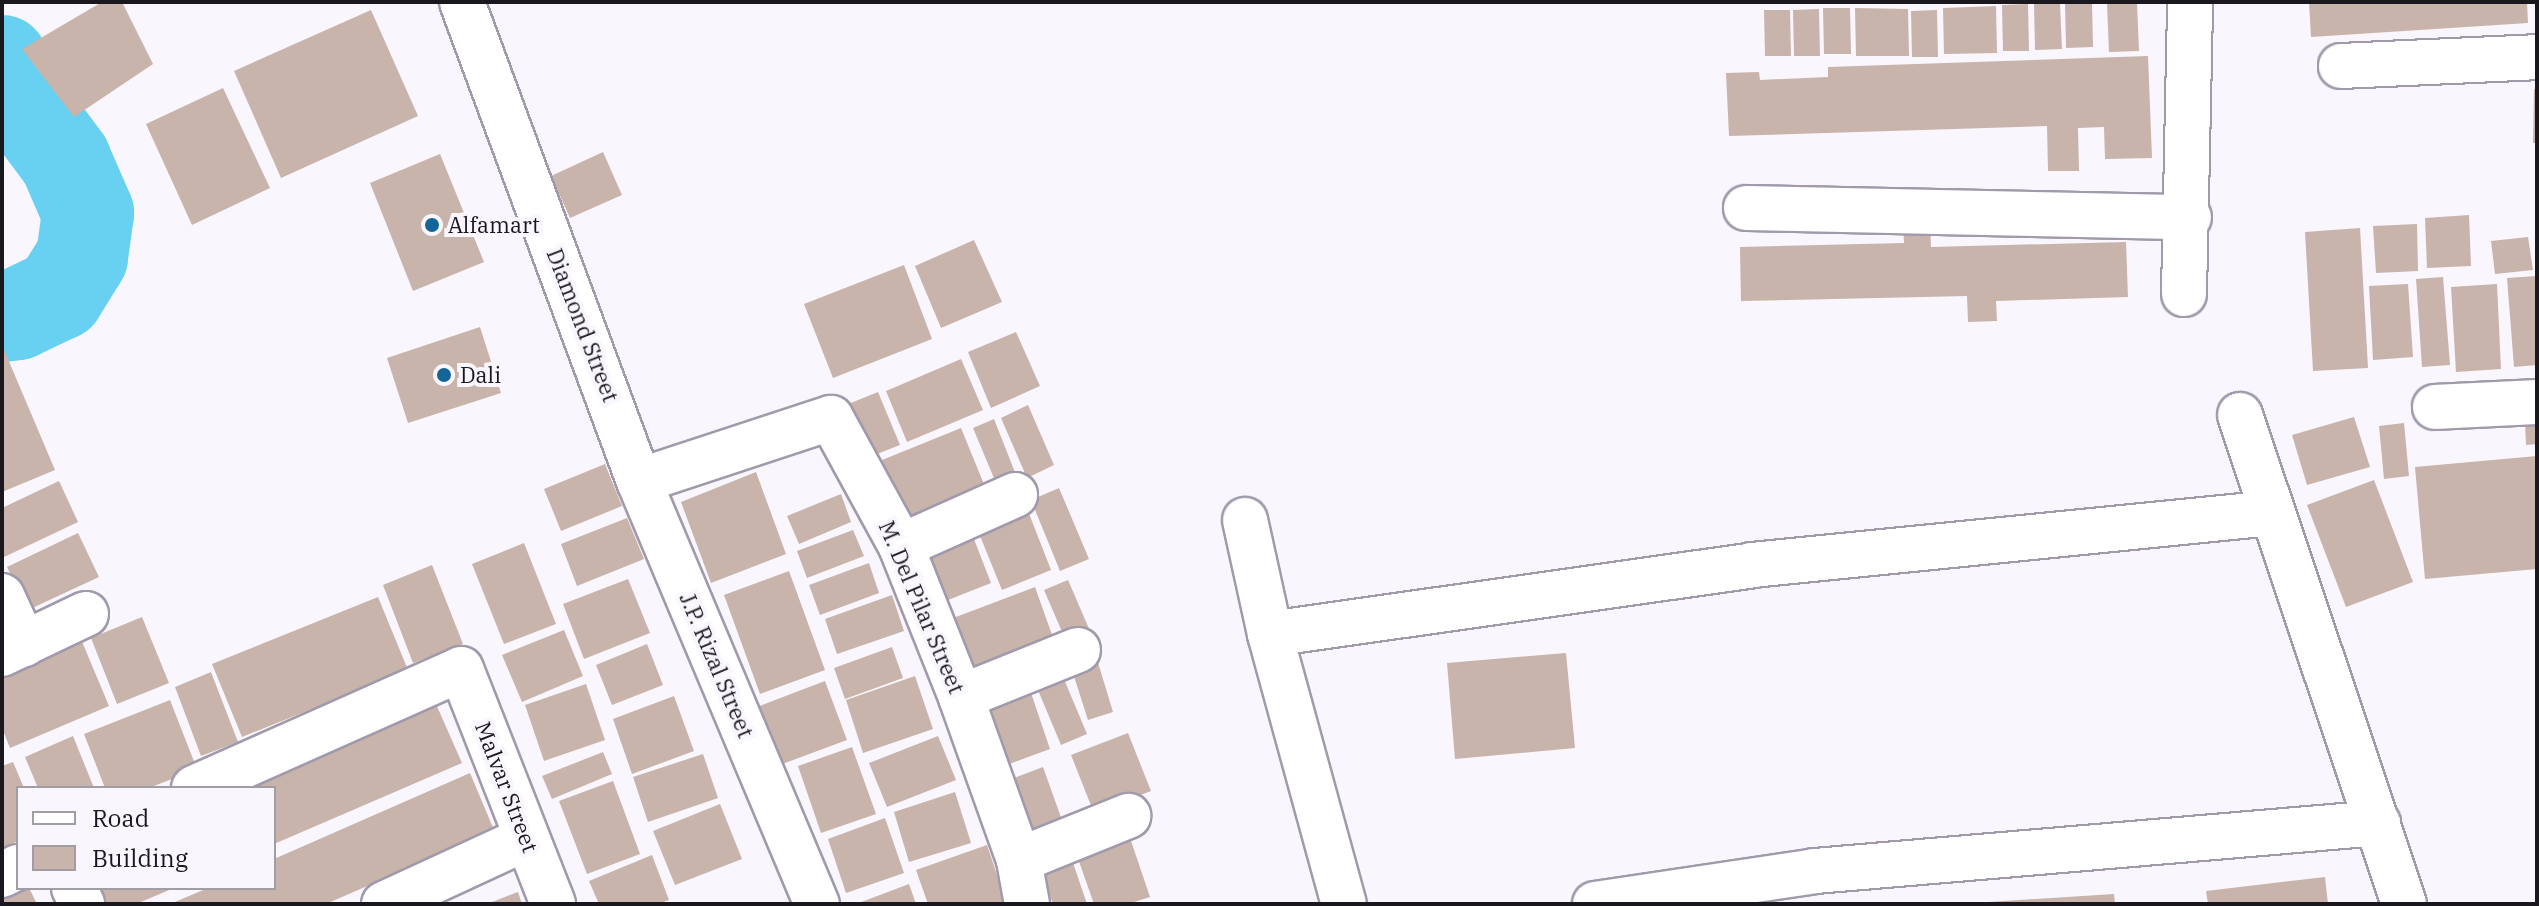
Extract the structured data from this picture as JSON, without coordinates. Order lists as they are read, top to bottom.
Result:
{
  "streets": {
    "street": [
      "Diamond Street",
      "M. Del Pilar Street",
      "J.P. Rizal Street",
      "Malvar Street"
    ]
  },
  "crossings": [
    ["Diamond Street", "J.P. Rizal Street"],
    ["M. Del Pilar Street", "J.P. Rizal Street"]
  ],
  "places": ["Alfamart", "Dali"],
  "legend": ["Road", "Building"]
}
